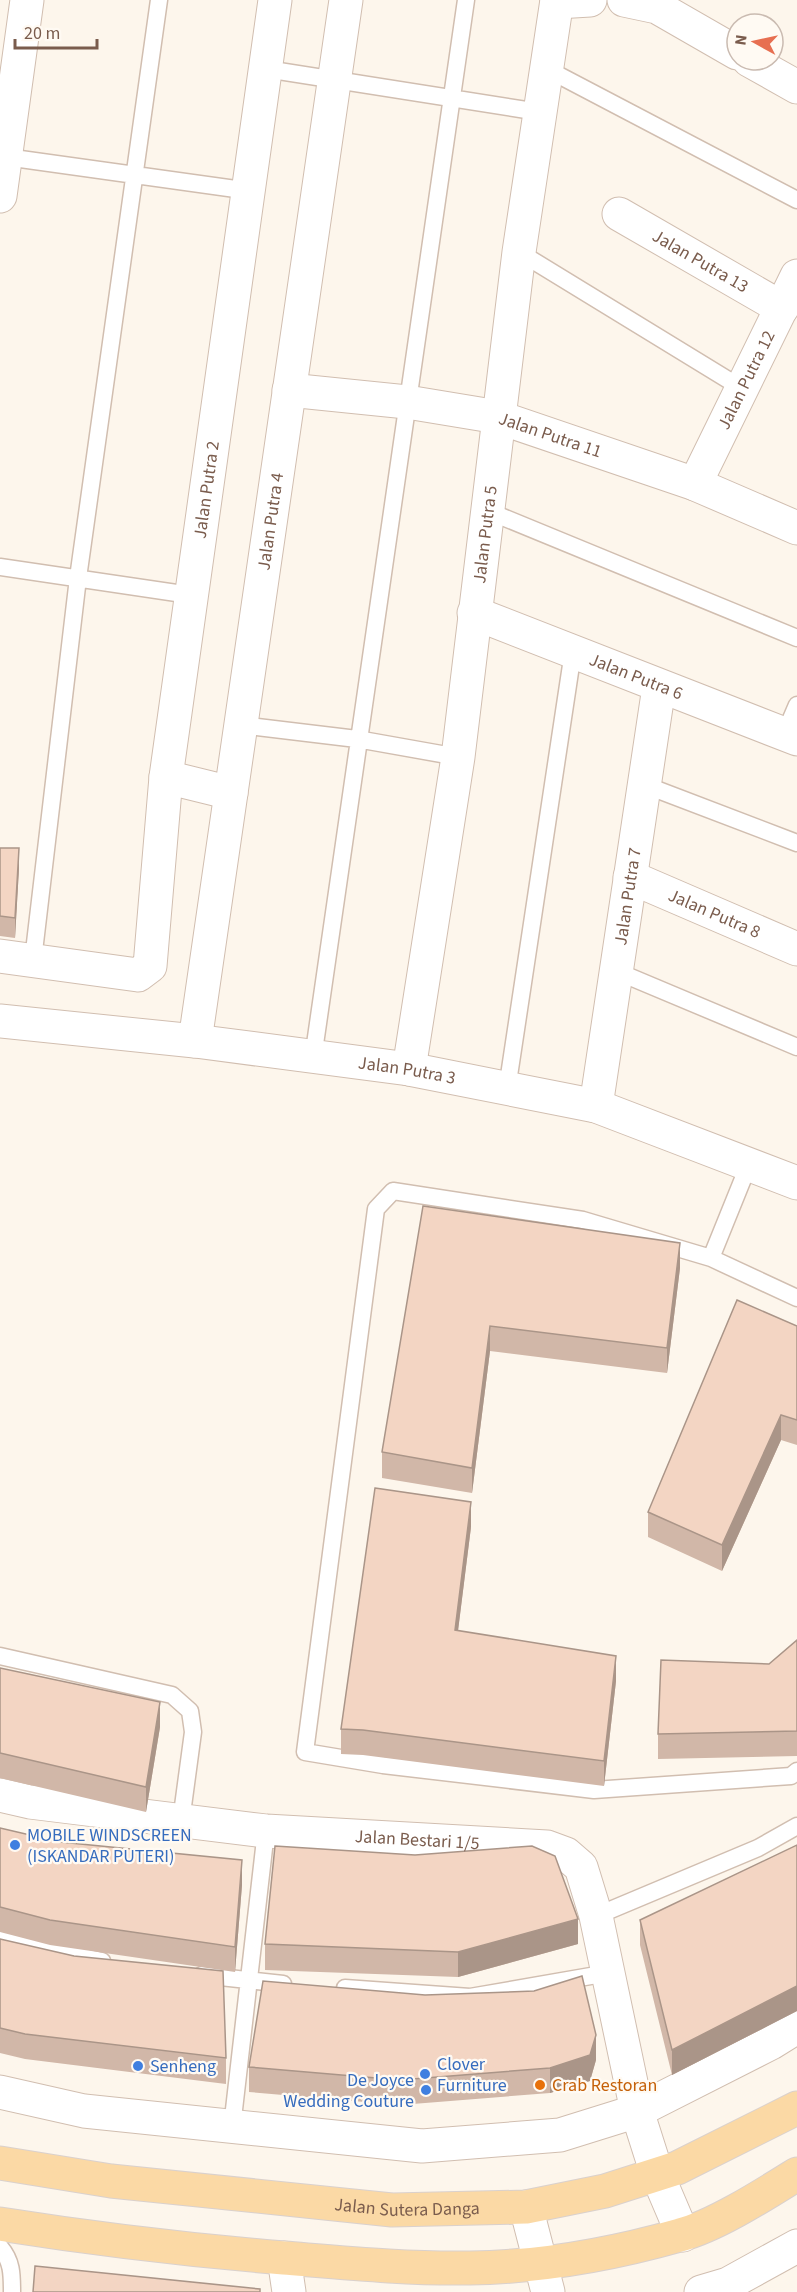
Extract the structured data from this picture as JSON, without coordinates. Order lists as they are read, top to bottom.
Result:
{
  "streets": {
    "main road": ["Jalan Sutera Danga"],
    "street": [
      "Jalan Putra 13",
      "Jalan Putra 12",
      "Jalan Putra 11",
      "Jalan Putra 2",
      "Jalan Putra 4",
      "Jalan Putra 5",
      "Jalan Putra 6",
      "Jalan Putra 7",
      "Jalan Putra 8",
      "Jalan Putra 3",
      "Jalan Bestari 1/5"
    ]
  },
  "crossings": [
    ["Jalan Putra 13", "Jalan Putra 12"],
    ["Jalan Putra 12", "Jalan Putra 11"],
    ["Jalan Putra 11", "Jalan Putra 4"],
    ["Jalan Putra 11", "Jalan Putra 5"],
    ["Jalan Putra 4", "Jalan Putra 3"],
    ["Jalan Putra 5", "Jalan Putra 6"],
    ["Jalan Putra 5", "Jalan Putra 3"],
    ["Jalan Putra 6", "Jalan Putra 7"],
    ["Jalan Putra 7", "Jalan Putra 8"],
    ["Jalan Putra 7", "Jalan Putra 3"],
    ["Jalan Bestari 1/5", "Jalan Sutera Danga"]
  ],
  "places": [
    "MOBILE WINDSCREEN (ISKANDAR PUTERI)",
    "Senheng",
    "Clover Furniture",
    "Crab Restoran",
    "De Joyce Wedding Couture"
  ],
  "scale_bar": "20 m",
  "north": "left"
}
